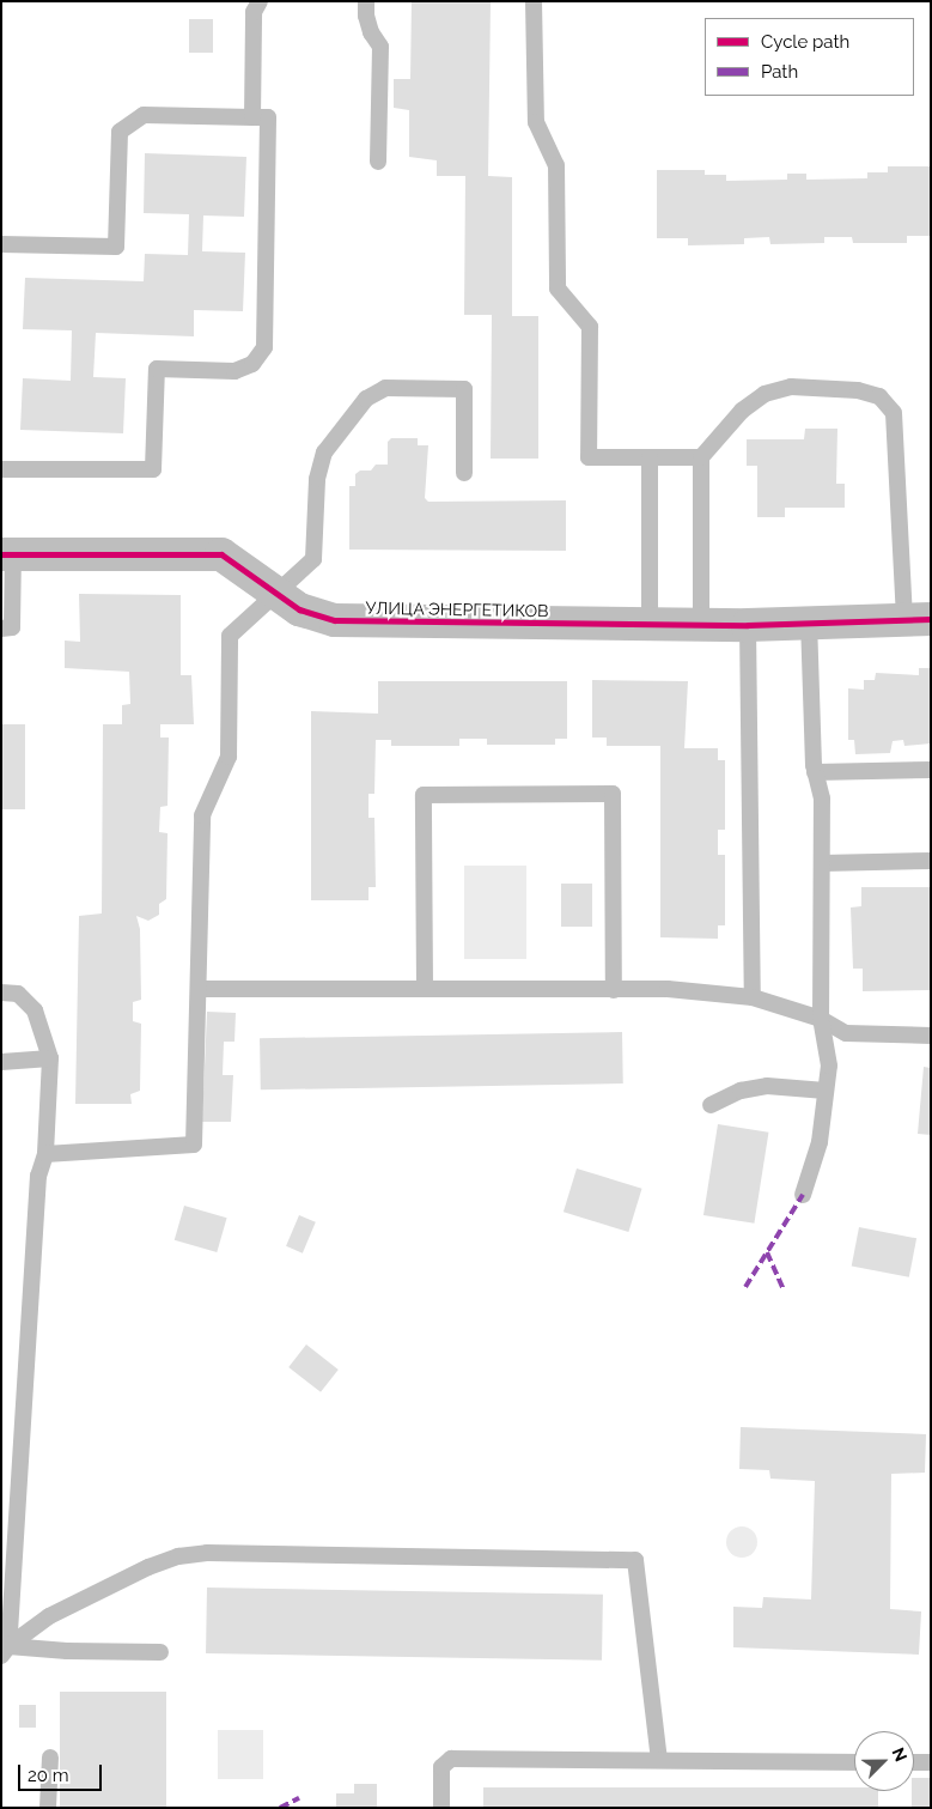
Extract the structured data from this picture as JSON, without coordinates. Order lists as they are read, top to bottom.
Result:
{
  "streets": {
    "street": ["УЛИЦА ЭНЕРГЕТИКОВ"]
  },
  "legend": ["Cycle path", "Path"],
  "scale_bar": "20 m",
  "north": "top right"
}
